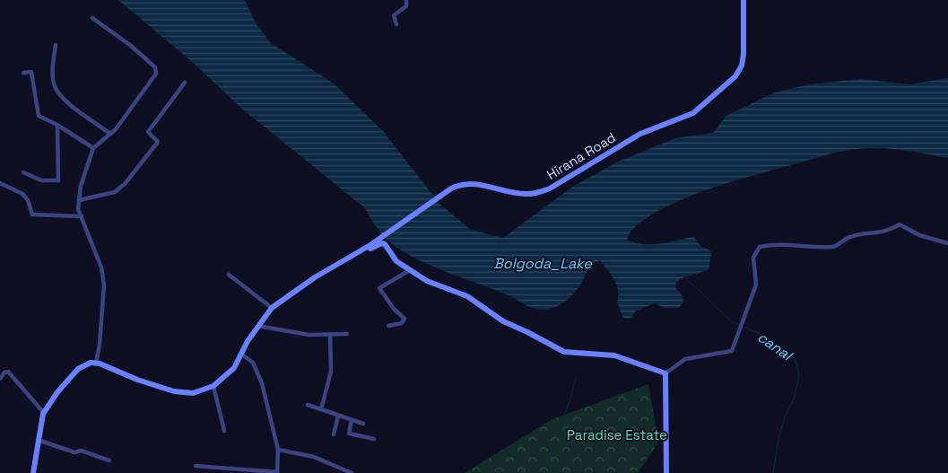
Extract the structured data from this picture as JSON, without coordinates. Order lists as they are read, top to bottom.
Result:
{
  "streets": {
    "street": ["Hirana Road"]
  },
  "water": ["Bolgoda_Lake", "canal"],
  "parks": ["Paradise Estate"]
}
